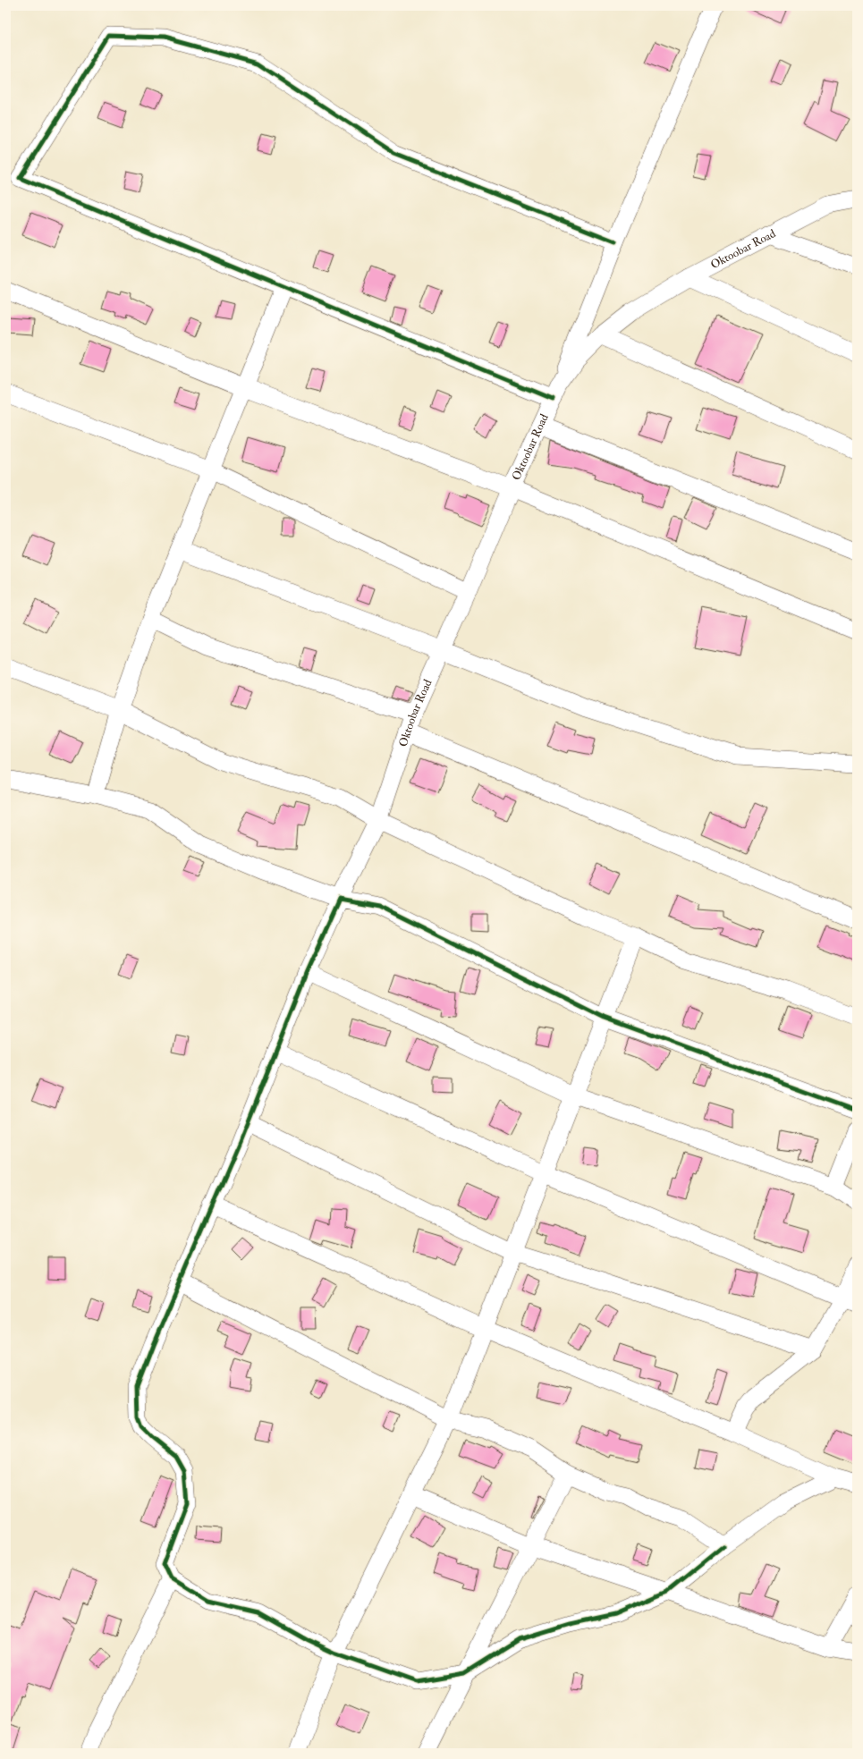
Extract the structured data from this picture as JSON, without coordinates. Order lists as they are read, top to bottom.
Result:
{
  "streets": {
    "street": ["Oktoobar Road"]
  }
}
